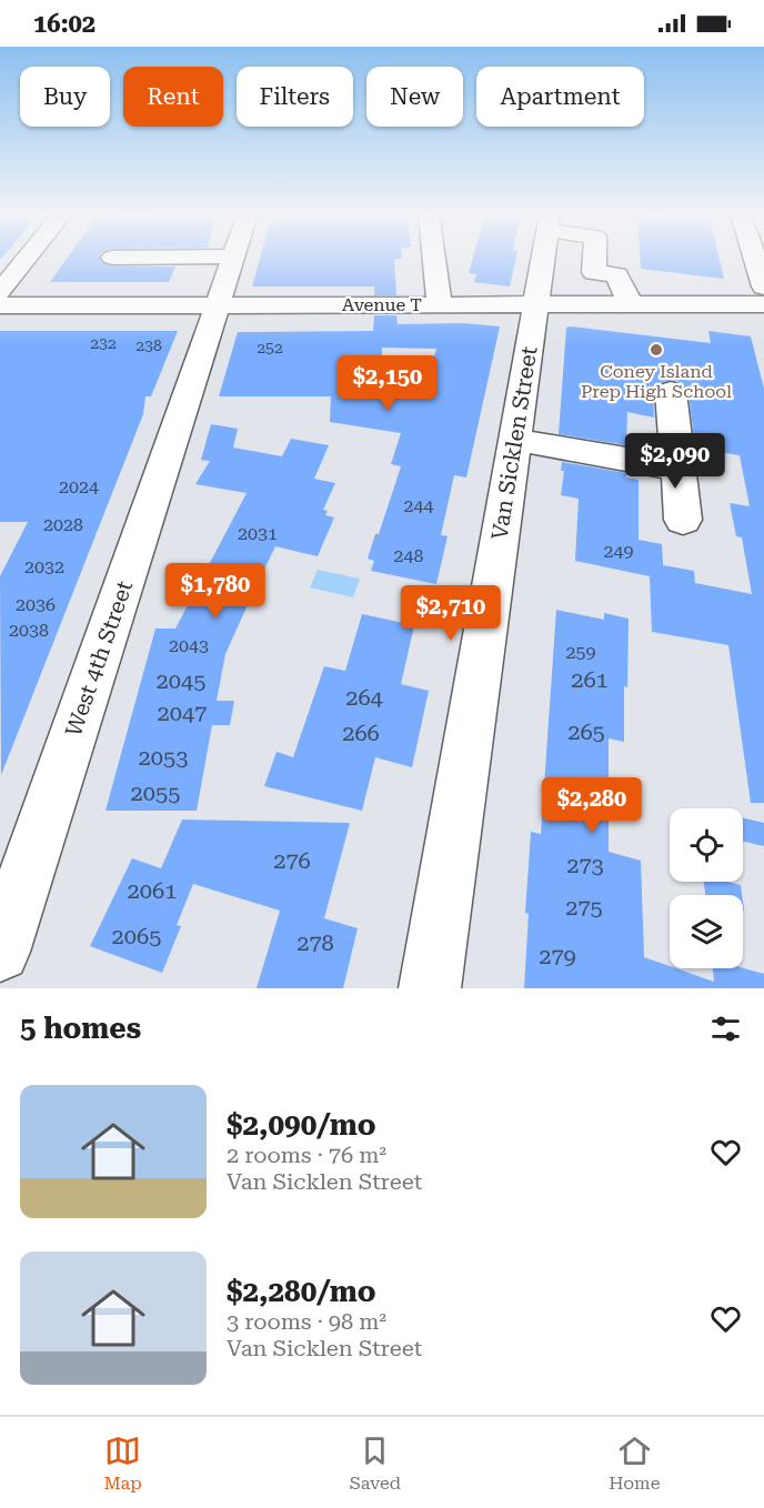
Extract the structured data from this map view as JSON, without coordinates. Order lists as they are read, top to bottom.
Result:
{
  "streets": {
    "street": ["Avenue T", "Van Sicklen Street", "West 4th Street"]
  },
  "crossings": [
    ["Avenue T", "Van Sicklen Street"],
    ["Avenue T", "West 4th Street"]
  ],
  "places": ["Coney Island Prep High School"],
  "house_numbers": [
    "232",
    "238",
    "252",
    "2024",
    "244",
    "2028",
    "2031",
    "249",
    "248",
    "2032",
    "2036",
    "2038",
    "2043",
    "259",
    "261",
    "2045",
    "264",
    "2047",
    "265",
    "266",
    "2053",
    "2055",
    "276",
    "273",
    "2061",
    "275",
    "2065",
    "278",
    "279"
  ],
  "page": {
    "status": "16:02",
    "chip": [
      "Buy",
      "Rent",
      "Filters",
      "New",
      "Apartment"
    ],
    "price": [
      "$2,150",
      "$2,090",
      "$1,780",
      "$2,710",
      "$2,280"
    ],
    "heading": "5 homes",
    "list": [
      {
        "name": "$2,090/mo",
        "note": "2 rooms · 76 m² · Van Sicklen Street"
      },
      {
        "name": "$2,280/mo",
        "note": "3 rooms · 98 m² · Van Sicklen Street"
      }
    ],
    "tabs": ["Map", "Saved", "Home"]
  }
}
